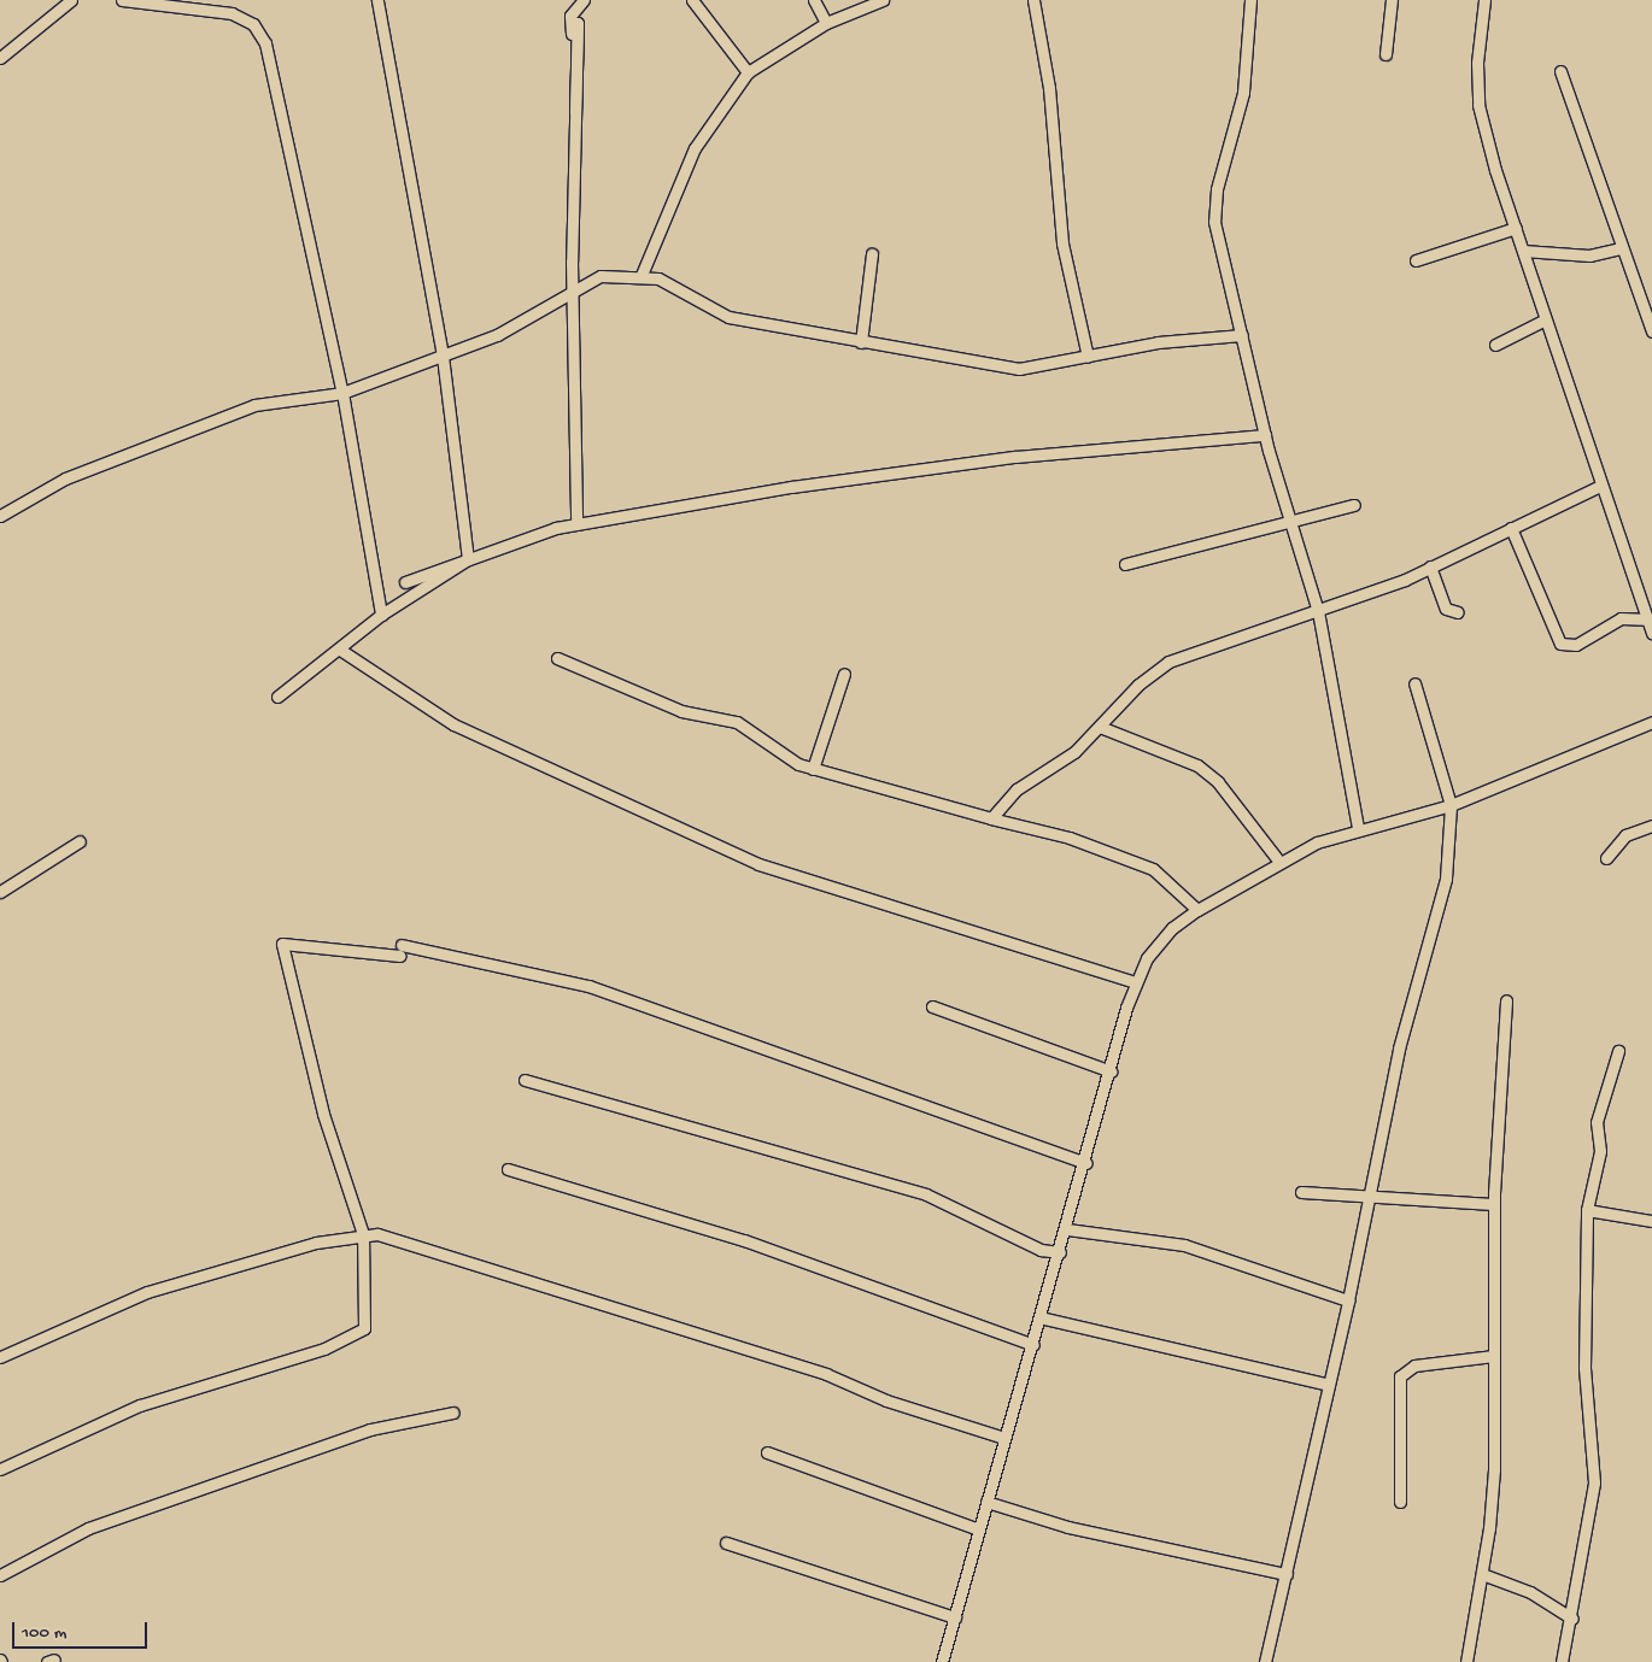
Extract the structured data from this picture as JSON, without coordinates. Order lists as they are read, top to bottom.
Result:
{
  "scale_bar": "100 m"
}
